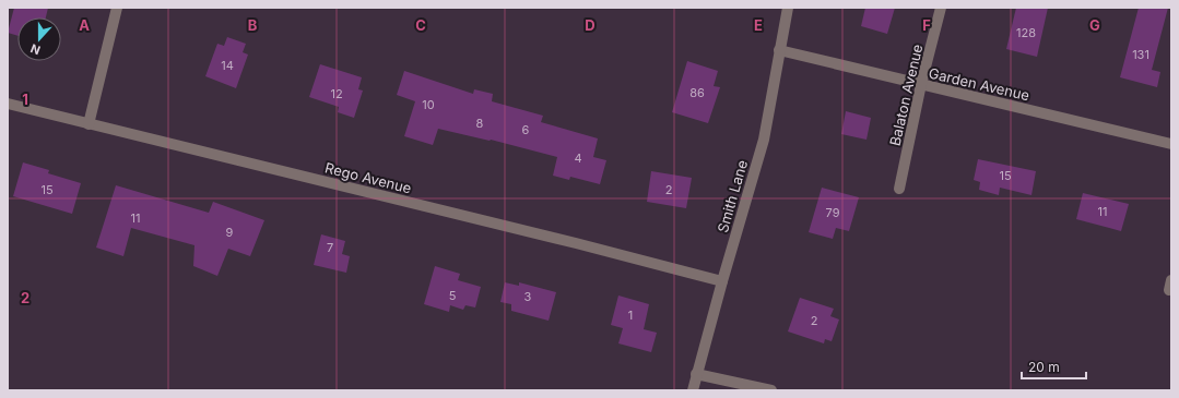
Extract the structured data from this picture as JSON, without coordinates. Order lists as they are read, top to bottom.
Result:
{
  "streets": {
    "street": [
      "Garden Avenue",
      "Balaton Avenue",
      "Rego Avenue",
      "Smith Lane"
    ]
  },
  "crossings": [
    ["Garden Avenue", "Balaton Avenue"],
    ["Garden Avenue", "Smith Lane"],
    ["Rego Avenue", "Smith Lane"]
  ],
  "house_numbers": [
    "128",
    "131",
    "14",
    "86",
    "12",
    "10",
    "8",
    "6",
    "4",
    "15",
    "15",
    "2",
    "11",
    "79",
    "11",
    "9",
    "7",
    "5",
    "3",
    "1",
    "2"
  ],
  "scale_bar": "20 m",
  "north": "bottom",
  "grid": {
    "columns": [
      "A",
      "B",
      "C",
      "D",
      "E",
      "F",
      "G"
    ],
    "rows": ["1", "2"]
  }
}
